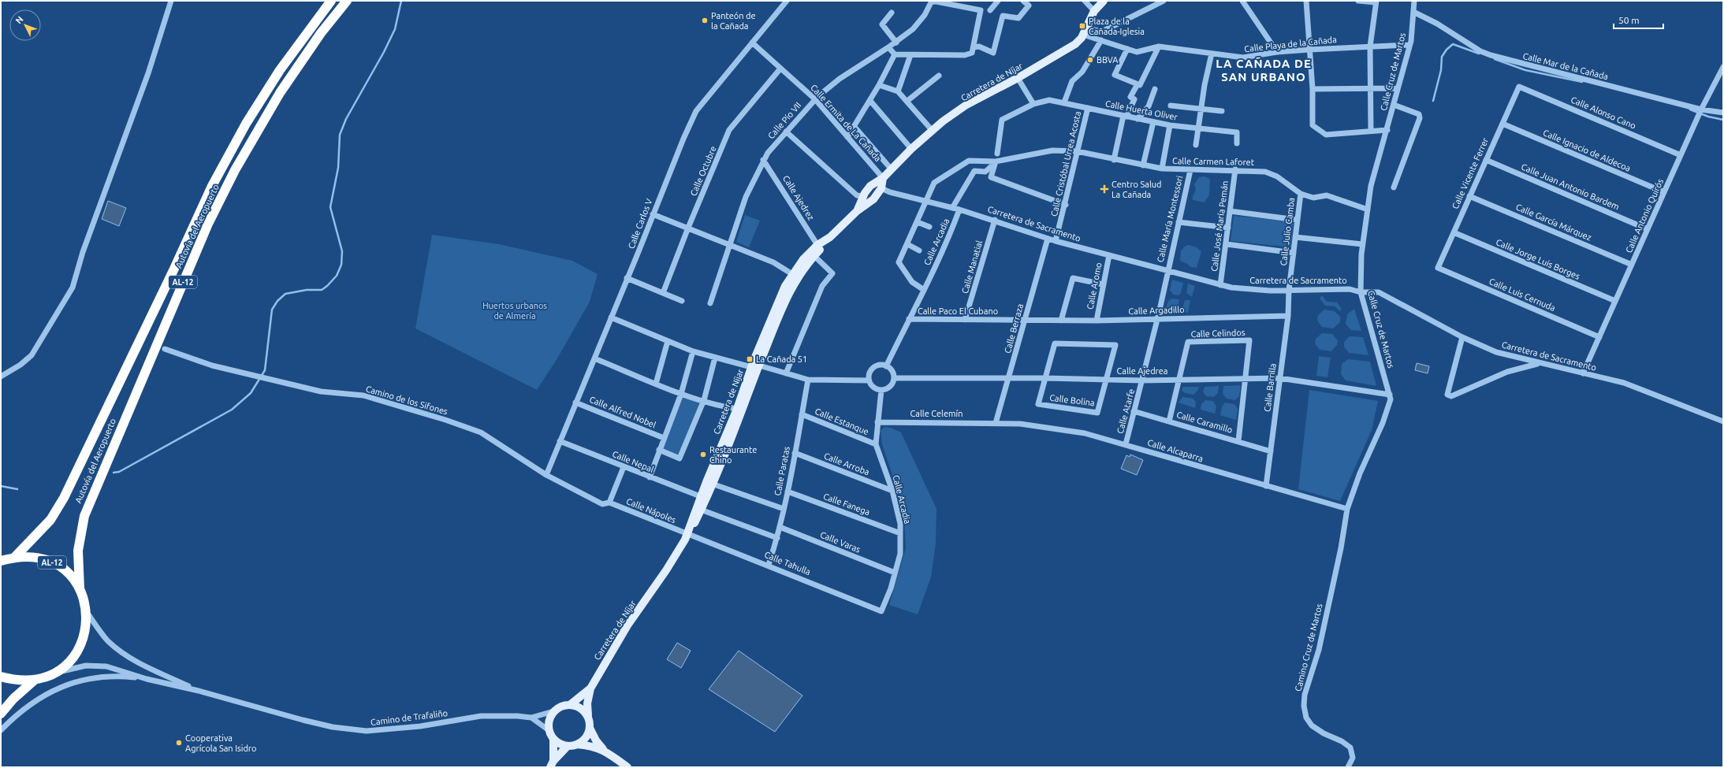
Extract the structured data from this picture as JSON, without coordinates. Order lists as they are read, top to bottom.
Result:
{
  "streets": {
    "highway": ["Autovía del Aeropuerto", "AL-12"],
    "main road": ["Carretera de Níjar"],
    "street": [
      "Calle Playa de la Cañada",
      "Calle Mar de la Cañada",
      "Calle Cruz de Martos",
      "Calle Huerta Oliver",
      "Calle Alonso Cano",
      "Calle Pío VII",
      "Calle Ermita de La Cañada",
      "Calle Ignacio de Aldecoa",
      "Calle Carmen Laforet",
      "Calle Cristóbal Urrea Acosta",
      "Calle Octubre",
      "Calle Vicente Ferrer",
      "Calle Juan Antonio Bardem",
      "Calle Ajedrez",
      "Calle Antonio Quirós",
      "Calle María Montessori",
      "Calle García Márquez",
      "Calle Carlos V",
      "Carretera de Sacramento",
      "Calle José María Pemán",
      "Calle Julio Camba",
      "Calle Arcadia",
      "Calle Jorge Luis Borges",
      "Calle Manatial",
      "Calle Aromo",
      "Calle Luis Cernuda",
      "Calle Argadillo",
      "Calle Paco El Cubano",
      "Calle Berraza",
      "Calle Celindos",
      "Calle Ajedrea",
      "Calle Barrilla",
      "Camino de los Sifones",
      "Calle Bolina",
      "Calle Atarfe",
      "Calle Alfred Nobel",
      "Calle Celemín",
      "Calle Estanque",
      "Calle Caramillo",
      "Calle Alcaparra",
      "Calle Nepal",
      "Calle Arroba",
      "Calle Paratas",
      "Calle Fanega",
      "Calle Nápoles",
      "Calle Varas",
      "Calle Tahulla",
      "Camino Cruz de Martos",
      "Camino de Trafaliño"
    ]
  },
  "crossings": [
    ["Calle Playa de la Cañada", "Calle Cruz de Martos"],
    ["Calle Playa de la Cañada", "Carretera de Níjar"],
    ["Calle Mar de la Cañada", "Calle Cruz de Martos"],
    ["Calle Mar de la Cañada", "Calle Antonio Quirós"],
    ["Calle Cruz de Martos", "Calle Carmen Laforet"],
    ["Calle Cruz de Martos", "Carretera de Sacramento"],
    ["Calle Cruz de Martos", "Calle Ajedrea"],
    ["Calle Cruz de Martos", "Calle Alcaparra"],
    ["Calle Cruz de Martos", "Camino Cruz de Martos"],
    ["Carretera de Níjar", "Calle Ermita de La Cañada"],
    ["Carretera de Níjar", "Calle Ajedrez"],
    ["Carretera de Níjar", "Carretera de Sacramento"],
    ["Carretera de Níjar", "Calle Nepal"],
    ["Carretera de Níjar", "Calle Nápoles"],
    ["Carretera de Níjar", "Calle Tahulla"],
    ["Carretera de Níjar", "Camino de Trafaliño"],
    ["Calle Huerta Oliver", "Calle Cristóbal Urrea Acosta"],
    ["Calle Alonso Cano", "Calle Vicente Ferrer"],
    ["Calle Alonso Cano", "Calle Antonio Quirós"],
    ["Calle Pío VII", "Calle Ermita de La Cañada"],
    ["Calle Pío VII", "Calle Ajedrez"],
    ["Calle Ermita de La Cañada", "Calle Octubre"],
    ["Calle Ermita de La Cañada", "Calle Carlos V"],
    ["Calle Ignacio de Aldecoa", "Calle Vicente Ferrer"],
    ["Calle Ignacio de Aldecoa", "Calle Antonio Quirós"],
    ["Calle Carmen Laforet", "Calle Cristóbal Urrea Acosta"],
    ["Calle Carmen Laforet", "Calle María Montessori"],
    ["Calle Carmen Laforet", "Calle José María Pemán"],
    ["Calle Carmen Laforet", "Calle Julio Camba"],
    ["Calle Cristóbal Urrea Acosta", "Carretera de Sacramento"],
    ["Calle Vicente Ferrer", "Calle Juan Antonio Bardem"],
    ["Calle Vicente Ferrer", "Calle García Márquez"],
    ["Calle Vicente Ferrer", "Calle Jorge Luis Borges"],
    ["Calle Vicente Ferrer", "Calle Luis Cernuda"],
    ["Calle Juan Antonio Bardem", "Calle Antonio Quirós"],
    ["Calle Antonio Quirós", "Calle García Márquez"],
    ["Calle Antonio Quirós", "Carretera de Sacramento"],
    ["Calle Antonio Quirós", "Calle Jorge Luis Borges"],
    ["Calle Antonio Quirós", "Calle Luis Cernuda"],
    ["Calle María Montessori", "Carretera de Sacramento"],
    ["Calle María Montessori", "Calle Atarfe"],
    ["Calle Carlos V", "Camino de los Sifones"],
    ["Calle Carlos V", "Calle Alfred Nobel"],
    ["Calle Carlos V", "Calle Nepal"],
    ["Carretera de Sacramento", "Calle José María Pemán"],
    ["Carretera de Sacramento", "Calle Julio Camba"],
    ["Carretera de Sacramento", "Calle Arcadia"],
    ["Carretera de Sacramento", "Calle Manatial"],
    ["Carretera de Sacramento", "Calle Aromo"],
    ["Carretera de Sacramento", "Calle Berraza"],
    ["Carretera de Sacramento", "Calle Barrilla"],
    ["Carretera de Sacramento", "Calle Atarfe"],
    ["Autovía del Aeropuerto", "AL-12"],
    ["Calle Julio Camba", "Calle Barrilla"],
    ["Calle Arcadia", "Calle Paco El Cubano"],
    ["Calle Arcadia", "Calle Ajedrea"],
    ["Calle Arcadia", "Calle Celemín"],
    ["Calle Arcadia", "Calle Estanque"],
    ["Calle Arcadia", "Calle Arroba"],
    ["Calle Arcadia", "Calle Fanega"],
    ["Calle Arcadia", "Calle Varas"],
    ["Calle Arcadia", "Calle Tahulla"],
    ["Calle Manatial", "Calle Paco El Cubano"],
    ["Calle Aromo", "Calle Argadillo"],
    ["Calle Argadillo", "Calle Paco El Cubano"],
    ["Calle Argadillo", "Calle Berraza"],
    ["Calle Argadillo", "Calle Barrilla"],
    ["Calle Argadillo", "Calle Atarfe"],
    ["Calle Paco El Cubano", "Calle Berraza"],
    ["Calle Berraza", "Calle Ajedrea"],
    ["Calle Berraza", "Calle Celemín"],
    ["Calle Berraza", "Calle Alcaparra"],
    ["Calle Celindos", "Calle Ajedrea"],
    ["Calle Ajedrea", "Calle Barrilla"],
    ["Calle Ajedrea", "Calle Bolina"],
    ["Calle Ajedrea", "Calle Atarfe"],
    ["Calle Barrilla", "Calle Caramillo"],
    ["Calle Barrilla", "Calle Alcaparra"],
    ["Camino de los Sifones", "Calle Nápoles"],
    ["Calle Atarfe", "Calle Caramillo"],
    ["Calle Atarfe", "Calle Alcaparra"],
    ["Calle Celemín", "Calle Alcaparra"],
    ["Calle Estanque", "Calle Paratas"],
    ["Calle Alcaparra", "Camino Cruz de Martos"],
    ["Calle Arroba", "Calle Paratas"],
    ["Calle Paratas", "Calle Fanega"],
    ["Calle Paratas", "Calle Varas"],
    ["Calle Paratas", "Calle Tahulla"],
    ["Calle Nápoles", "Calle Tahulla"]
  ],
  "districts": ["LA CAÑADA DE SAN URBANO"],
  "parks": ["Huertos urbanos de Almería"],
  "places": {
    "other": [
      "Panteón de la Cañada",
      "BBVA",
      "Restaurante Chino",
      "Cooperativa Agrícola San Isidro"
    ],
    "transit": ["Plaza de la Cañada-Iglesia", "La Cañada 51"],
    "health": ["Centro Salud La Cañada"]
  },
  "scale_bar": "50 m",
  "north": "top left"
}
